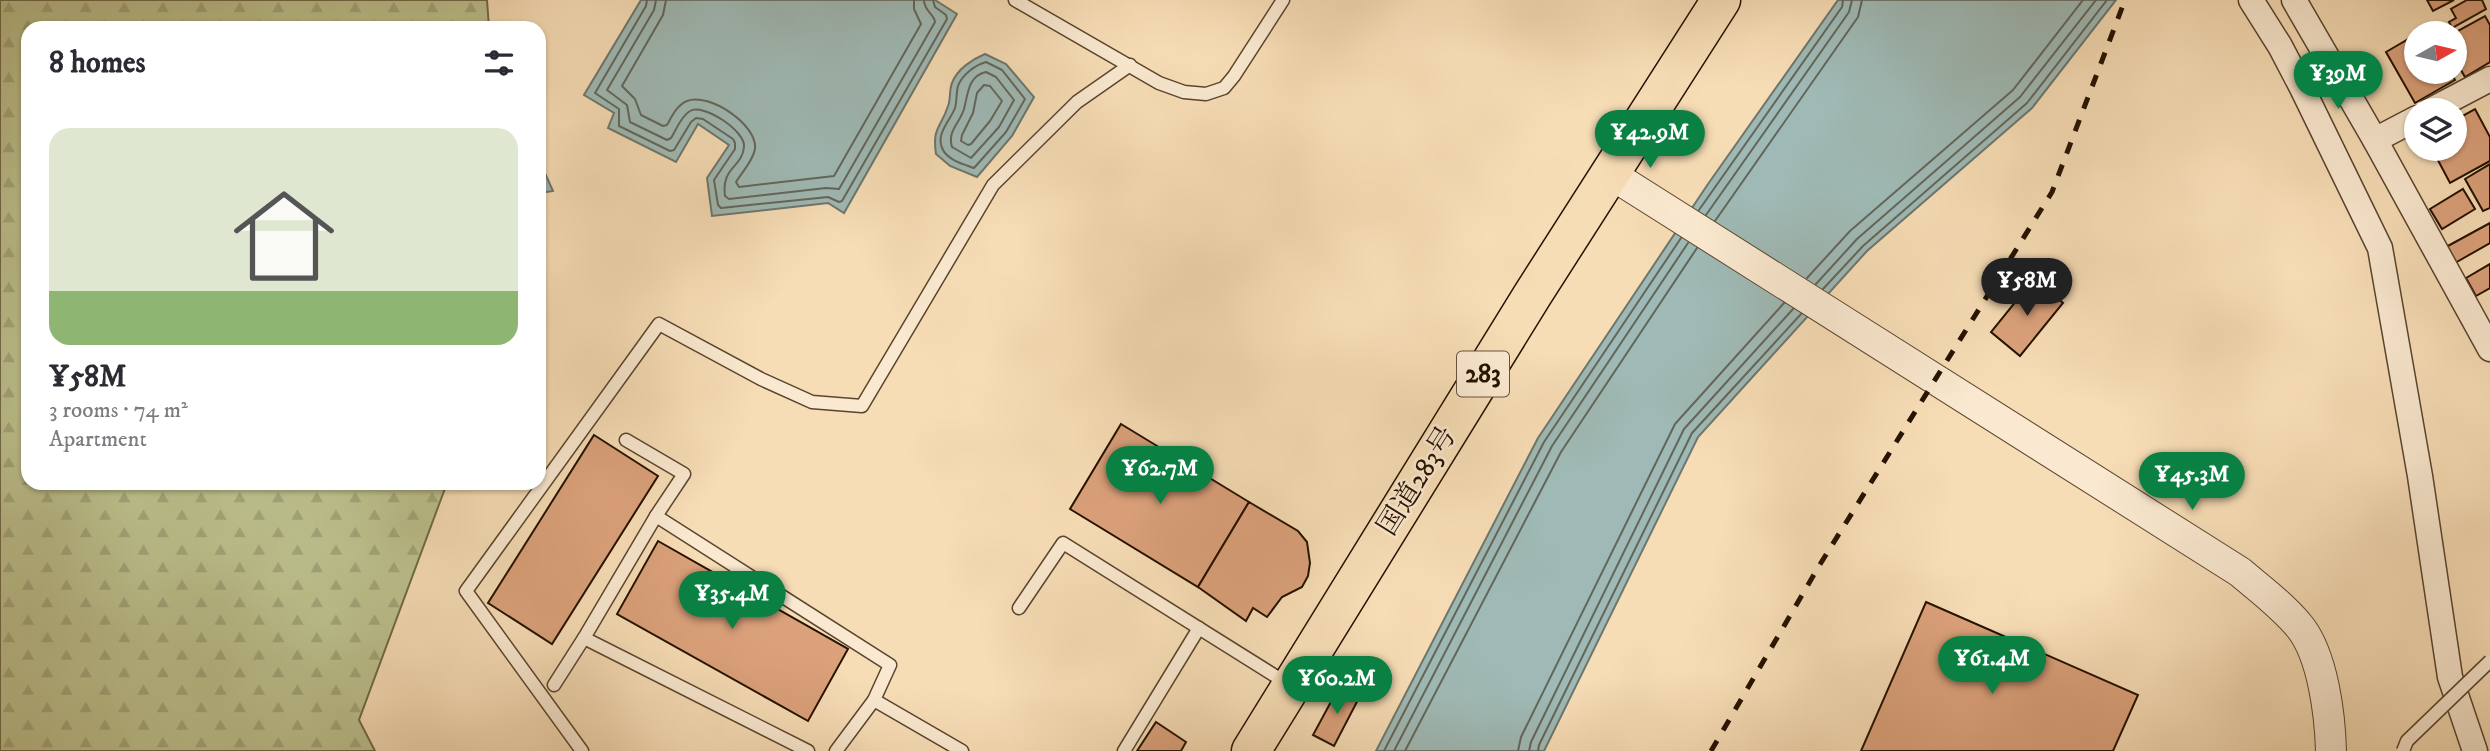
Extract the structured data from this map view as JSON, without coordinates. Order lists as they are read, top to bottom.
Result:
{
  "streets": {
    "highway": ["283", "国道283号"]
  },
  "north": "right",
  "page": {
    "heading": "8 homes",
    "price": [
      "¥39M",
      "¥42.9M",
      "¥58M",
      "¥62.7M",
      "¥45.3M",
      "¥35.4M",
      "¥61.4M",
      "¥60.2M"
    ],
    "list": [
      {
        "name": "¥58M",
        "note": "3 rooms · 74 m² · Apartment"
      }
    ]
  }
}
